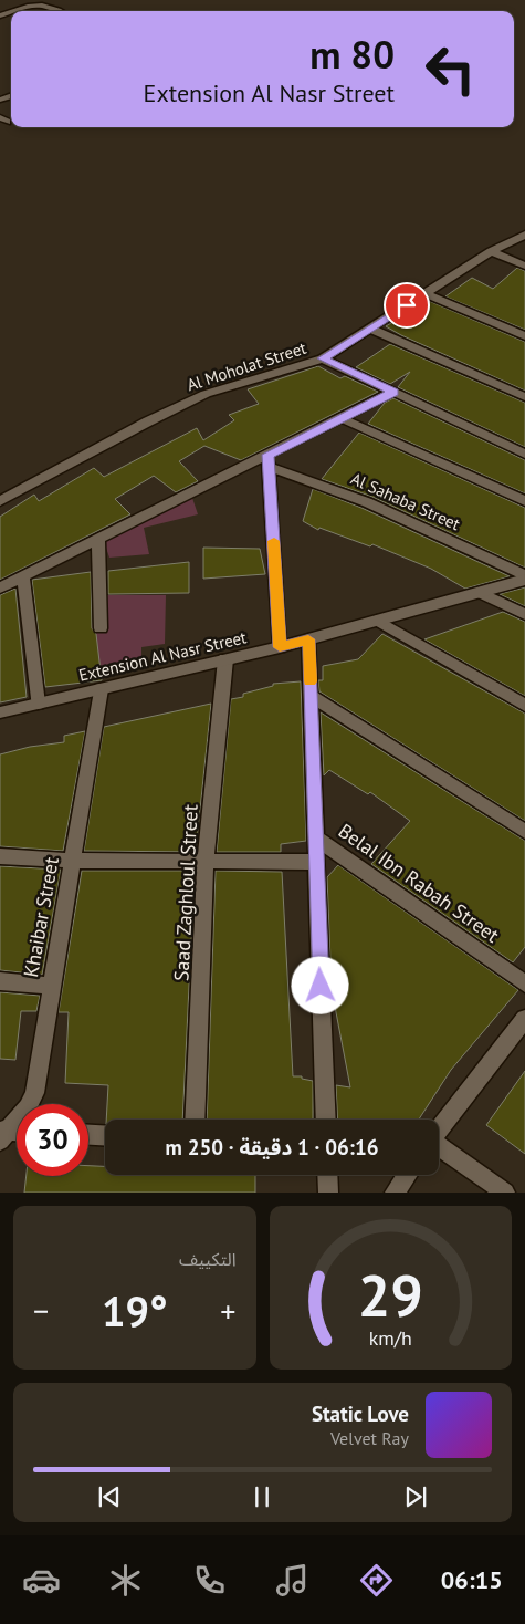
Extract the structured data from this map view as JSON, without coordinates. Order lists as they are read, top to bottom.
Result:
{
  "streets": {
    "street": [
      "Al Moholat Street",
      "Al Sahaba Street",
      "Extension Al Nasr Street",
      "Belal Ibn Rabah Street",
      "Saad Zaghloul Street",
      "Khaibar Street"
    ]
  },
  "crossings": [
    ["Extension Al Nasr Street", "Saad Zaghloul Street"],
    ["Extension Al Nasr Street", "Khaibar Street"]
  ],
  "page": {
    "turn": ["80 m", "Extension Al Nasr Street"],
    "limit": "30",
    "trip": "06:16 · 1 دقيقة · 250 m",
    "tile": "التكييف",
    "heat": ["−", "19°", "+"],
    "song": ["Static Love", "Velvet Ray"],
    "tabs": "06:15",
    "gauge": ["29", "km/h"]
  }
}
